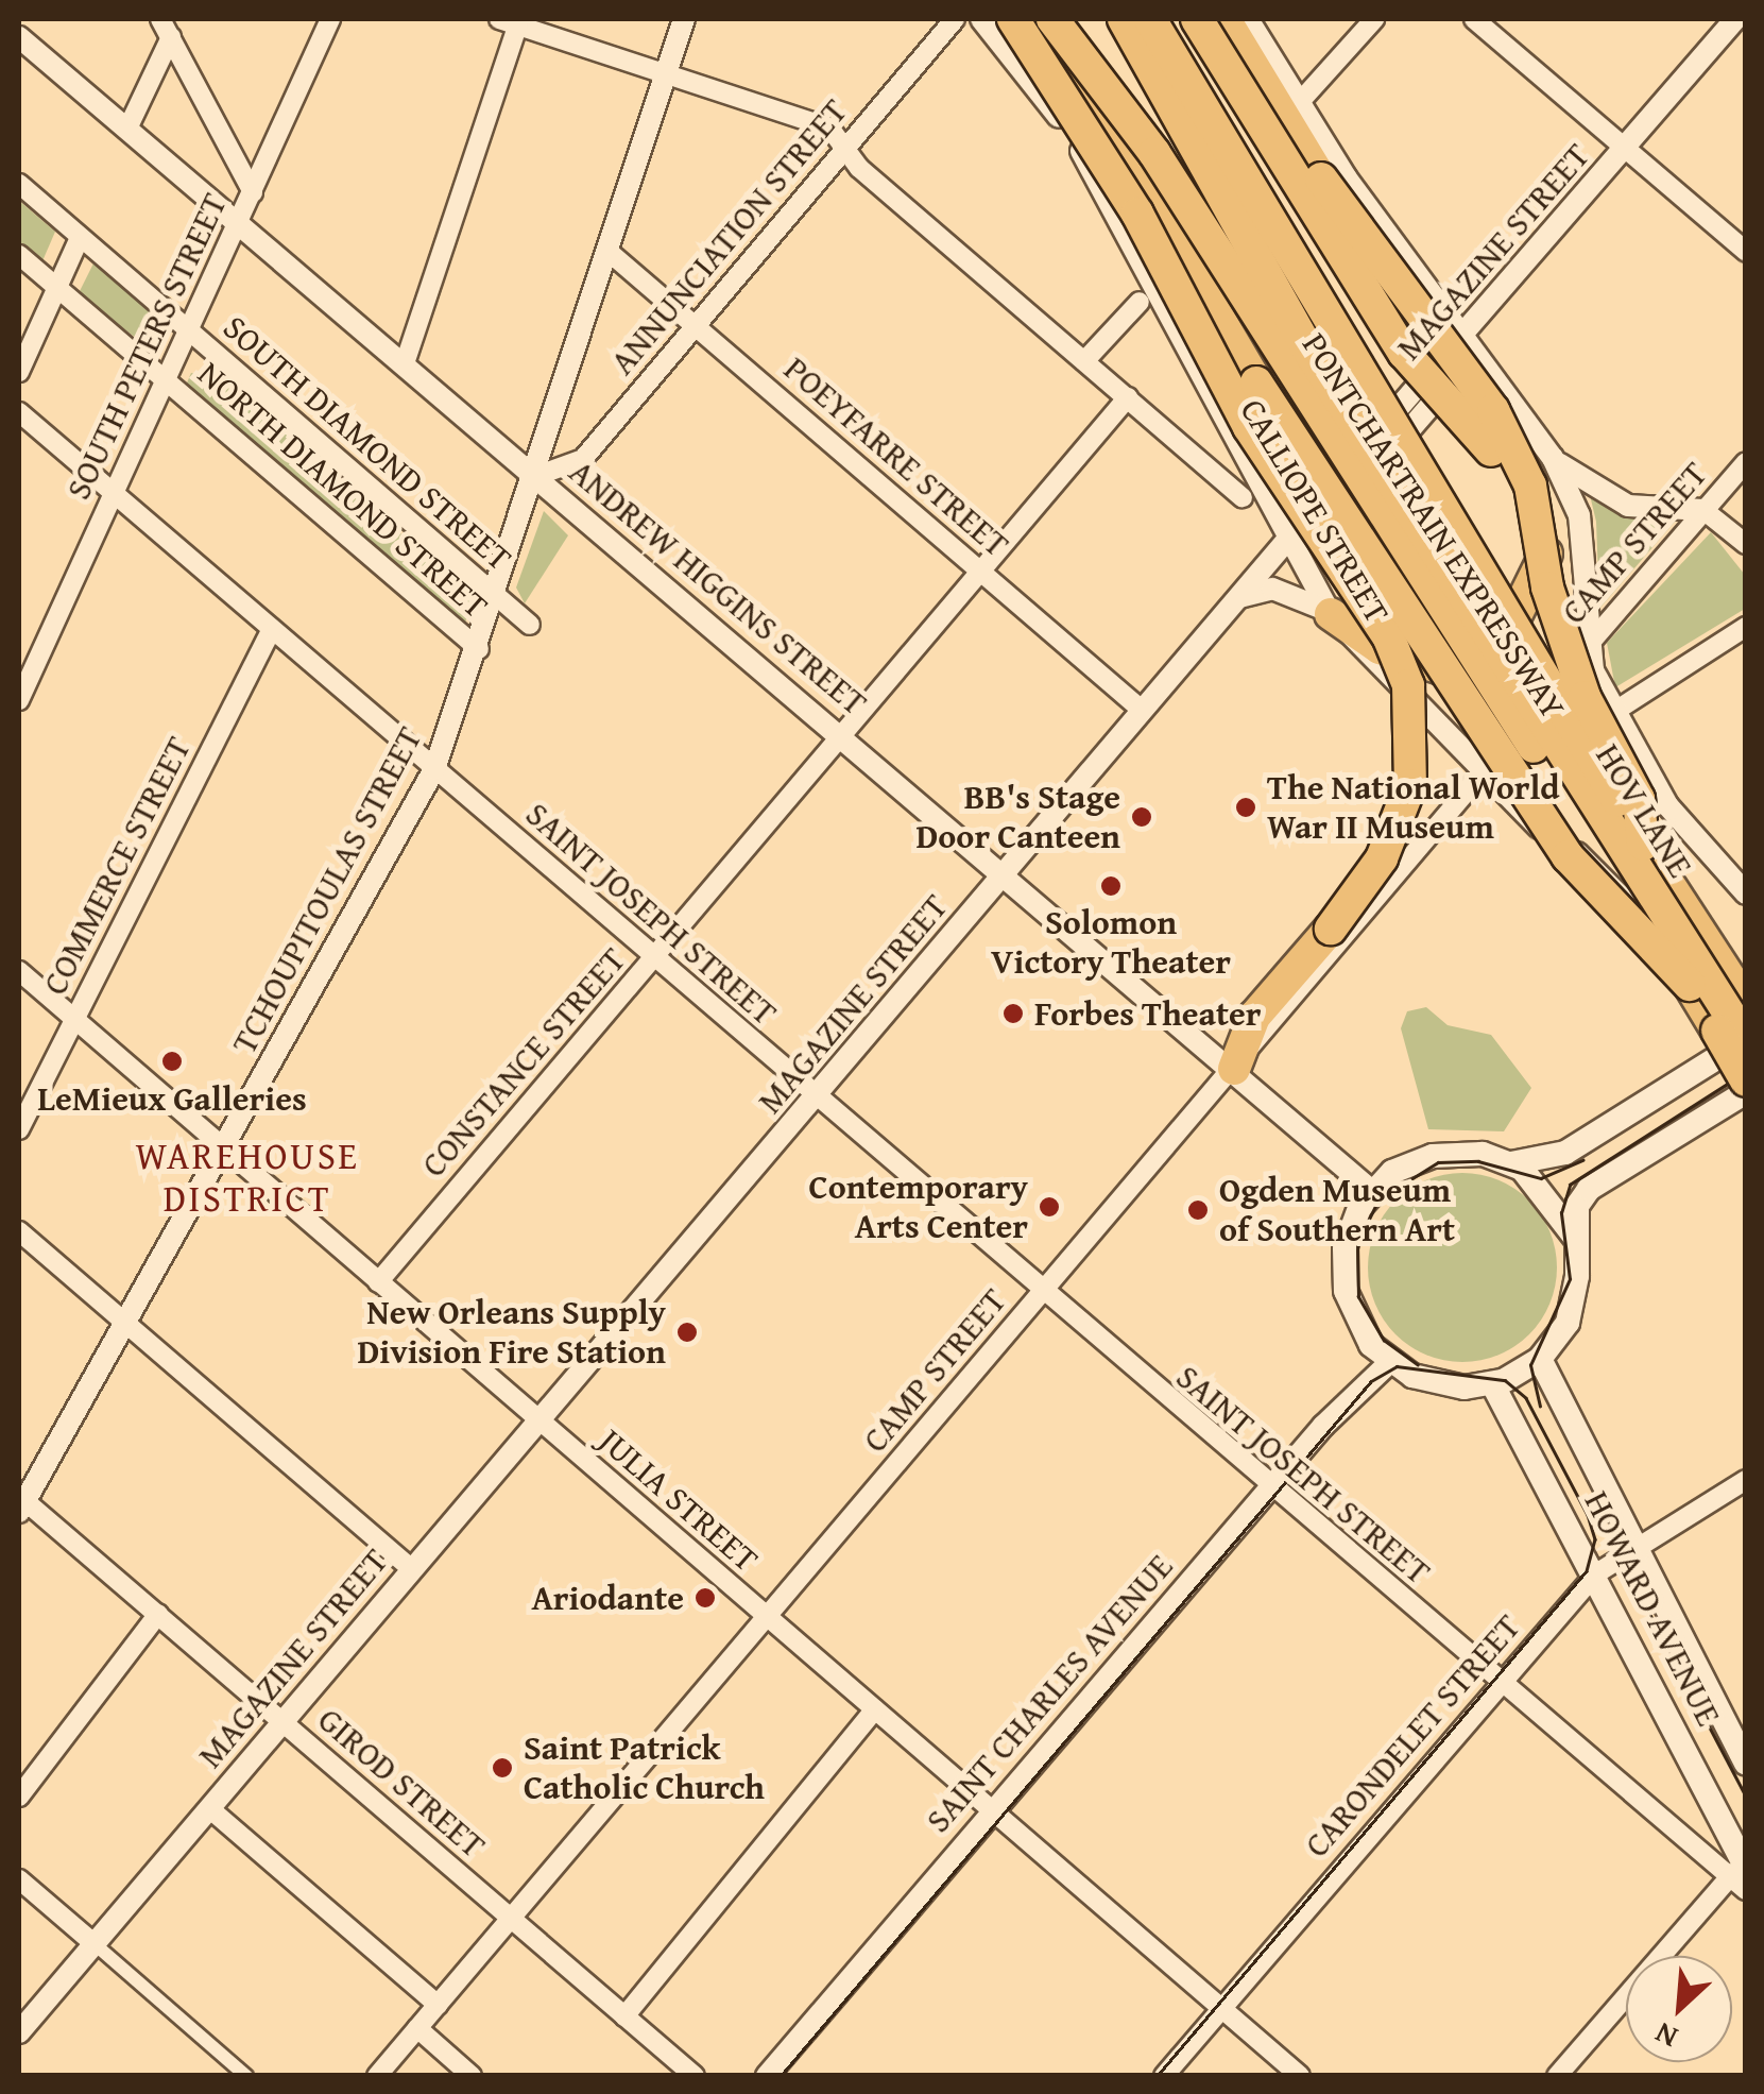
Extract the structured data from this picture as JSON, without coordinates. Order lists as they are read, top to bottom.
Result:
{
  "streets": {
    "highway": ["PONTCHARTRAIN EXPRESSWAY", "HOV LANE"],
    "main road": ["HOWARD AVENUE"],
    "street": [
      "ANNUNCIATION STREET",
      "MAGAZINE STREET",
      "SOUTH PETERS STREET",
      "SOUTH DIAMOND STREET",
      "POEYFARRE STREET",
      "NORTH DIAMOND STREET",
      "CALLIOPE STREET",
      "CAMP STREET",
      "ANDREW HIGGINS STREET",
      "COMMERCE STREET",
      "TCHOUPITOULAS STREET",
      "SAINT JOSEPH STREET",
      "CONSTANCE STREET",
      "JULIA STREET",
      "SAINT CHARLES AVENUE",
      "CARONDELET STREET",
      "GIROD STREET"
    ]
  },
  "crossings": [
    ["ANNUNCIATION STREET", "POEYFARRE STREET"],
    ["ANNUNCIATION STREET", "ANDREW HIGGINS STREET"],
    ["ANNUNCIATION STREET", "TCHOUPITOULAS STREET"],
    ["MAGAZINE STREET", "POEYFARRE STREET"],
    ["MAGAZINE STREET", "CALLIOPE STREET"],
    ["MAGAZINE STREET", "ANDREW HIGGINS STREET"],
    ["MAGAZINE STREET", "SAINT JOSEPH STREET"],
    ["MAGAZINE STREET", "JULIA STREET"],
    ["MAGAZINE STREET", "GIROD STREET"],
    ["SOUTH PETERS STREET", "SOUTH DIAMOND STREET"],
    ["SOUTH PETERS STREET", "NORTH DIAMOND STREET"],
    ["SOUTH PETERS STREET", "ANDREW HIGGINS STREET"],
    ["SOUTH PETERS STREET", "SAINT JOSEPH STREET"],
    ["SOUTH DIAMOND STREET", "TCHOUPITOULAS STREET"],
    ["POEYFARRE STREET", "TCHOUPITOULAS STREET"],
    ["POEYFARRE STREET", "CONSTANCE STREET"],
    ["NORTH DIAMOND STREET", "TCHOUPITOULAS STREET"],
    ["CALLIOPE STREET", "PONTCHARTRAIN EXPRESSWAY"],
    ["CALLIOPE STREET", "CAMP STREET"],
    ["CALLIOPE STREET", "HOV LANE"],
    ["CAMP STREET", "ANDREW HIGGINS STREET"],
    ["CAMP STREET", "SAINT JOSEPH STREET"],
    ["CAMP STREET", "JULIA STREET"],
    ["CAMP STREET", "GIROD STREET"],
    ["ANDREW HIGGINS STREET", "TCHOUPITOULAS STREET"],
    ["ANDREW HIGGINS STREET", "CONSTANCE STREET"],
    ["ANDREW HIGGINS STREET", "HOWARD AVENUE"],
    ["ANDREW HIGGINS STREET", "SAINT CHARLES AVENUE"],
    ["COMMERCE STREET", "SAINT JOSEPH STREET"],
    ["COMMERCE STREET", "JULIA STREET"],
    ["TCHOUPITOULAS STREET", "SAINT JOSEPH STREET"],
    ["TCHOUPITOULAS STREET", "JULIA STREET"],
    ["TCHOUPITOULAS STREET", "GIROD STREET"],
    ["SAINT JOSEPH STREET", "CONSTANCE STREET"],
    ["SAINT JOSEPH STREET", "HOWARD AVENUE"],
    ["SAINT JOSEPH STREET", "SAINT CHARLES AVENUE"],
    ["SAINT JOSEPH STREET", "CARONDELET STREET"],
    ["CONSTANCE STREET", "JULIA STREET"],
    ["JULIA STREET", "SAINT CHARLES AVENUE"],
    ["JULIA STREET", "CARONDELET STREET"],
    ["HOWARD AVENUE", "SAINT CHARLES AVENUE"],
    ["HOWARD AVENUE", "CARONDELET STREET"]
  ],
  "districts": ["WAREHOUSE DISTRICT"],
  "places": [
    "The National World War II Museum",
    "BB's Stage Door Canteen",
    "Solomon Victory Theater",
    "Forbes Theater",
    "LeMieux Galleries",
    "Contemporary Arts Center",
    "Ogden Museum of Southern Art",
    "New Orleans Supply Division Fire Station",
    "Ariodante",
    "Saint Patrick Catholic Church"
  ],
  "north": "bottom left"
}
